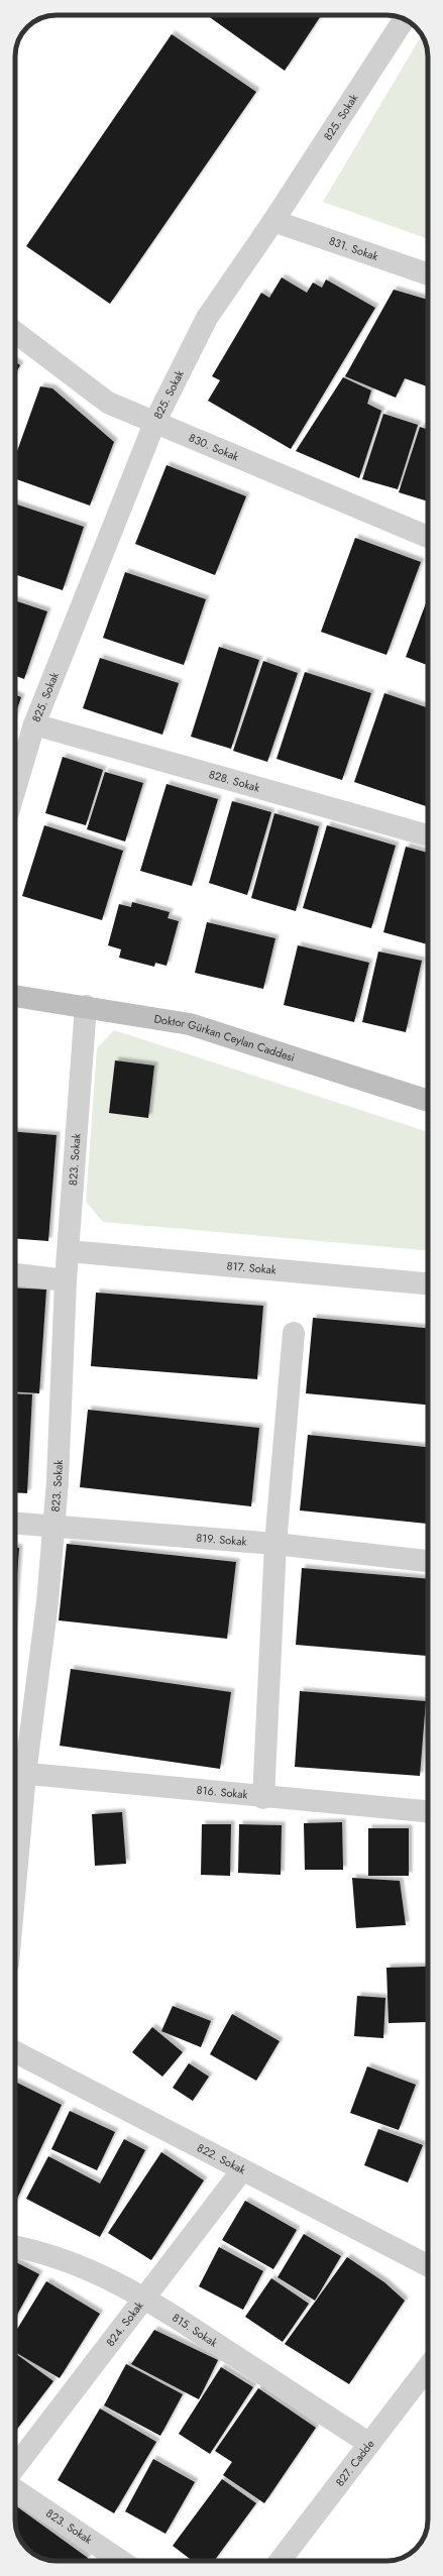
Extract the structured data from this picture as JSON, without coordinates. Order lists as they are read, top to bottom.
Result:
{
  "streets": {
    "main road": ["Doktor Gürkan Ceylan Caddesi"],
    "street": [
      "825. Sokak",
      "831. Sokak",
      "830. Sokak",
      "828. Sokak",
      "823. Sokak",
      "817. Sokak",
      "819. Sokak",
      "816. Sokak",
      "822. Sokak",
      "824. Sokak",
      "815. Sokak",
      "827. Cadde"
    ]
  },
  "crossings": [
    ["825. Sokak", "831. Sokak"],
    ["825. Sokak", "830. Sokak"],
    ["825. Sokak", "828. Sokak"],
    ["Doktor Gürkan Ceylan Caddesi", "823. Sokak"],
    ["823. Sokak", "817. Sokak"],
    ["823. Sokak", "819. Sokak"],
    ["823. Sokak", "816. Sokak"],
    ["822. Sokak", "824. Sokak"],
    ["824. Sokak", "815. Sokak"],
    ["815. Sokak", "827. Cadde"]
  ]
}
